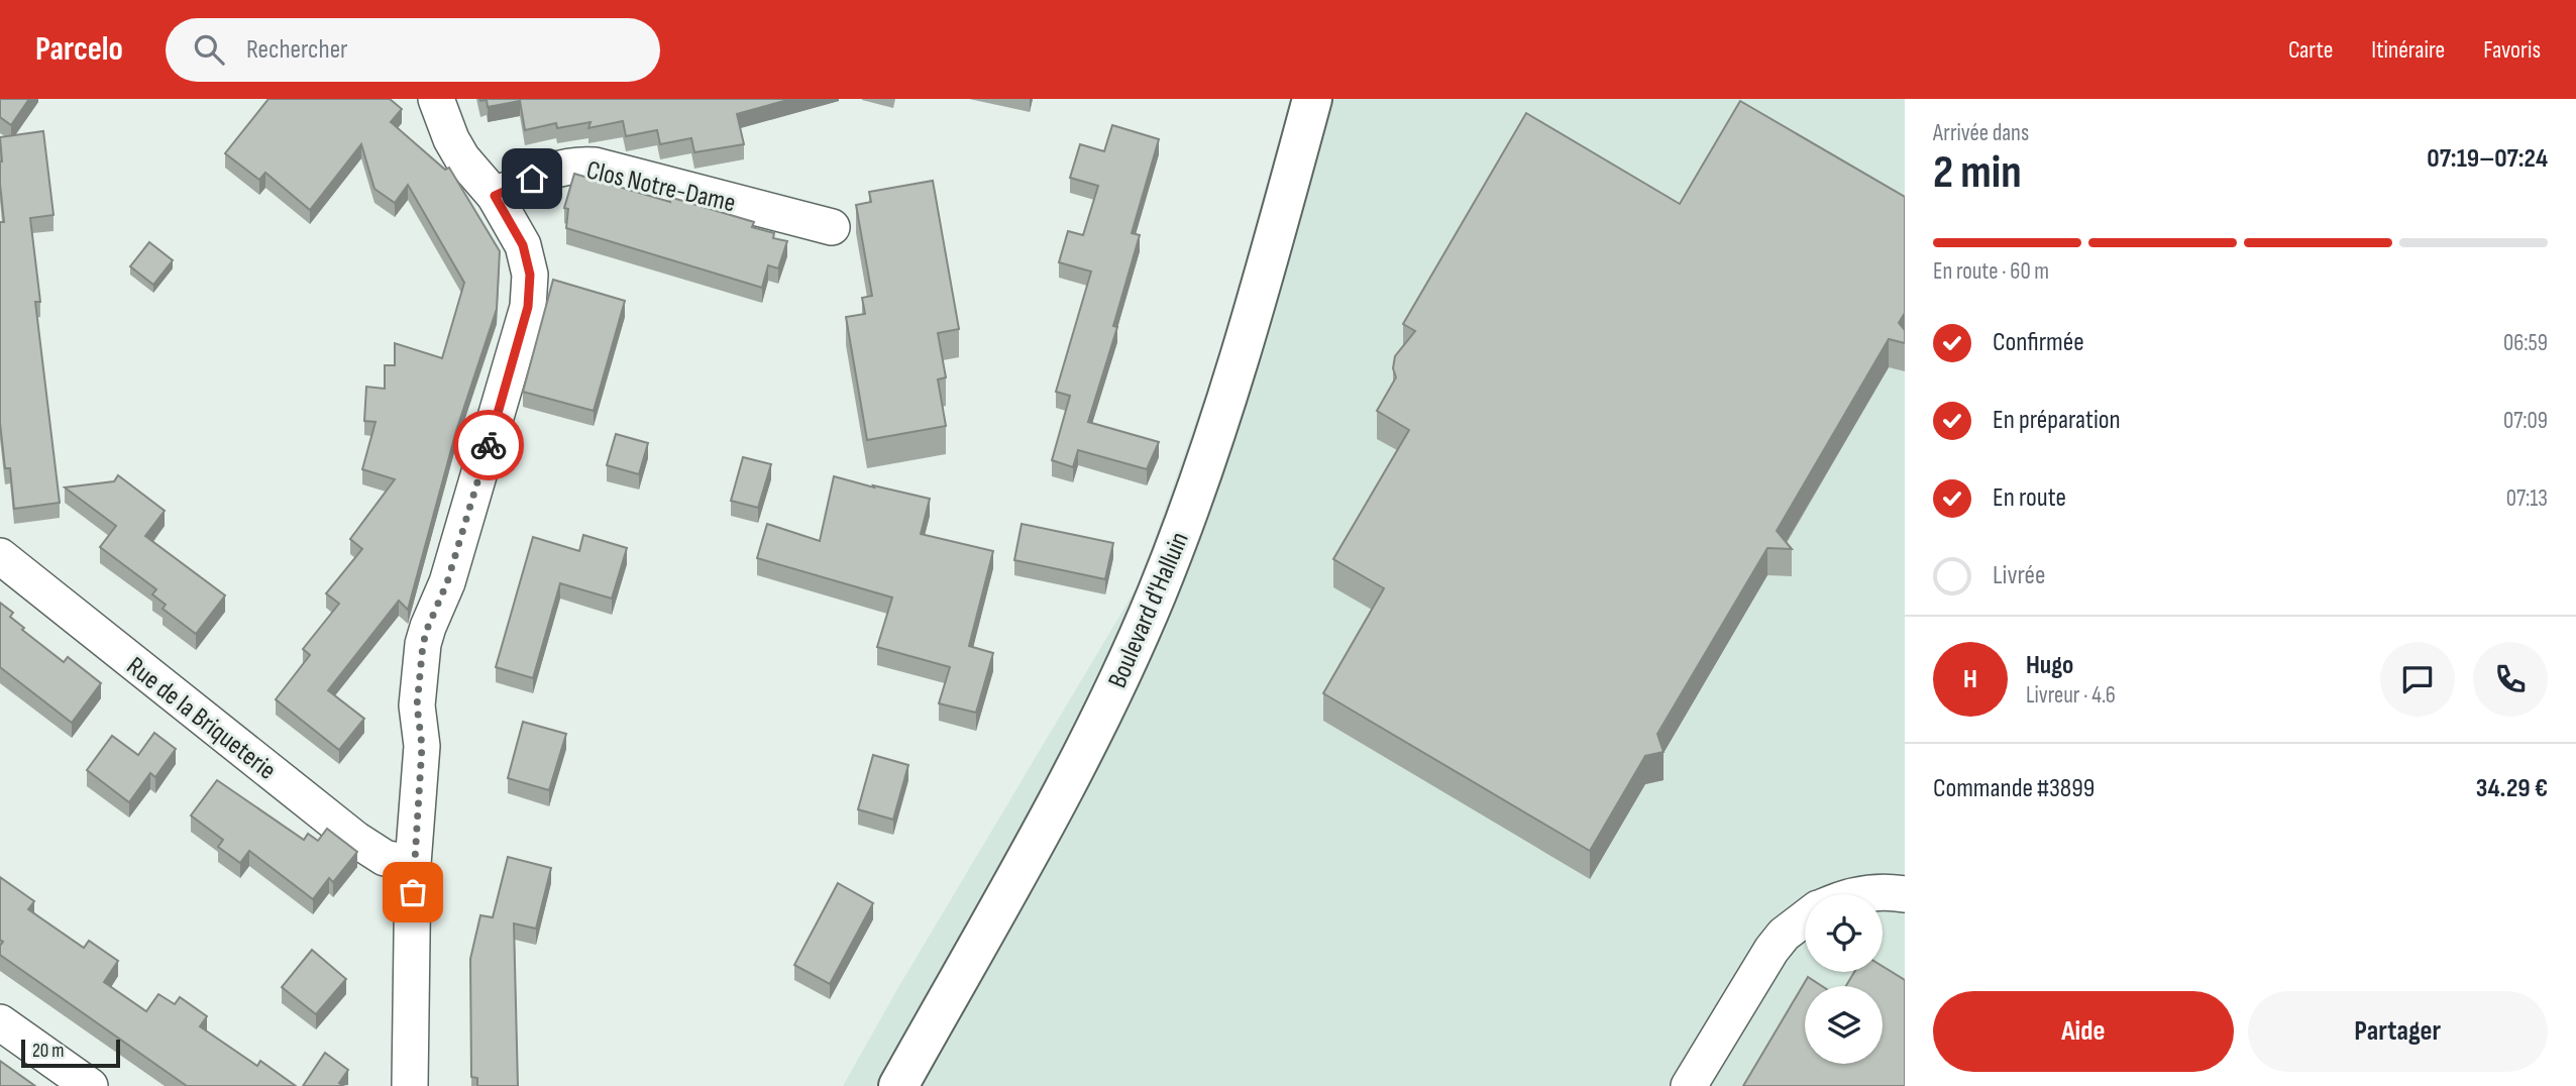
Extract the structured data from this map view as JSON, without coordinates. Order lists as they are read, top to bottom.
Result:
{
  "streets": {
    "main road": ["Boulevard d'Halluin"],
    "street": ["Clos Notre-Dame", "Rue de la Briqueterie"]
  },
  "scale_bar": "20 m",
  "page": {
    "header": "Parcelo",
    "search": "Rechercher",
    "nav": ["Carte", "Itinéraire", "Favoris"],
    "heading": ["2 min", "Arrivée dans", "07:19–07:24"],
    "panel": [
      "Hugo",
      "Livreur · 4.6",
      "Commande #3899",
      "34.29 €"
    ],
    "bar": "En route · 60 m",
    "list": [
      ["Confirmée", "06:59"],
      ["En préparation", "07:09"],
      ["En route", "07:13"],
      "Livrée"
    ],
    "round": "H",
    "buttons": ["Aide", "Partager"],
    "scale": "20 m"
  }
}
